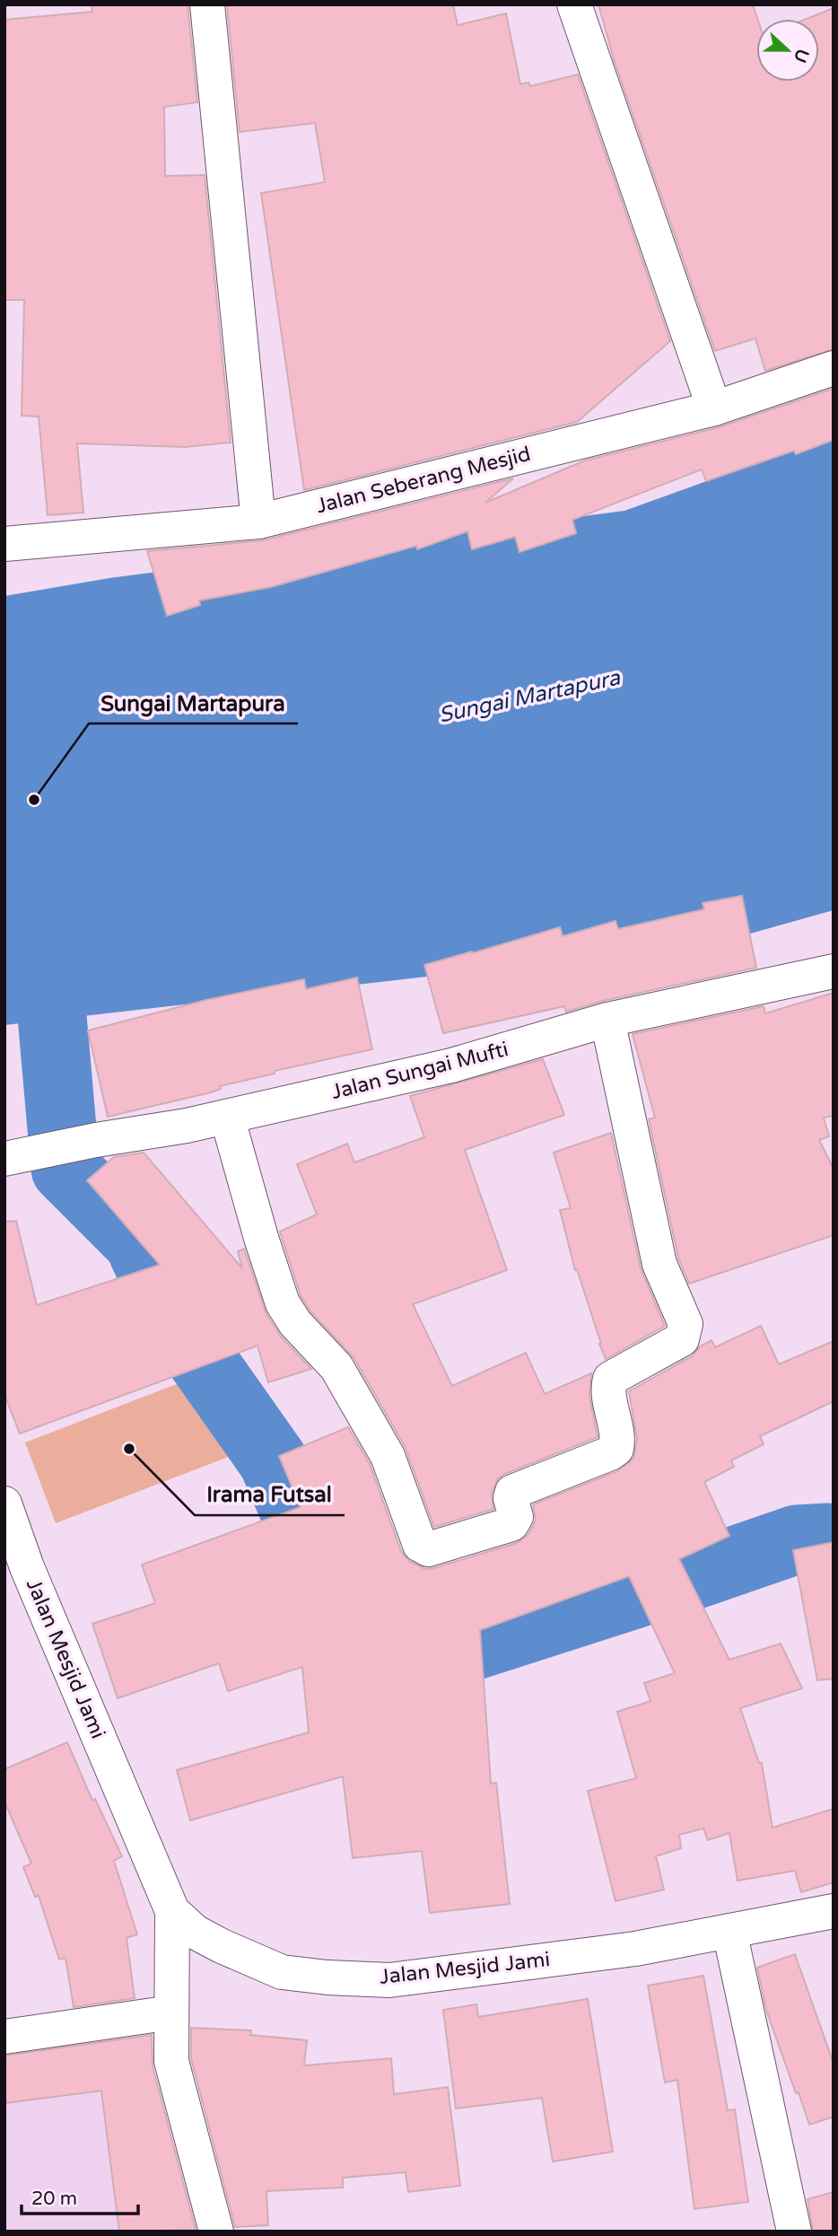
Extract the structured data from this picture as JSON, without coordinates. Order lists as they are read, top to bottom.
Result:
{
  "streets": {
    "street": ["Jalan Seberang Mesjid", "Jalan Sungai Mufti", "Jalan Mesjid Jami"]
  },
  "water": ["Sungai Martapura"],
  "places": ["Sungai Martapura", "Irama Futsal"],
  "scale_bar": "20 m",
  "north": "right"
}
